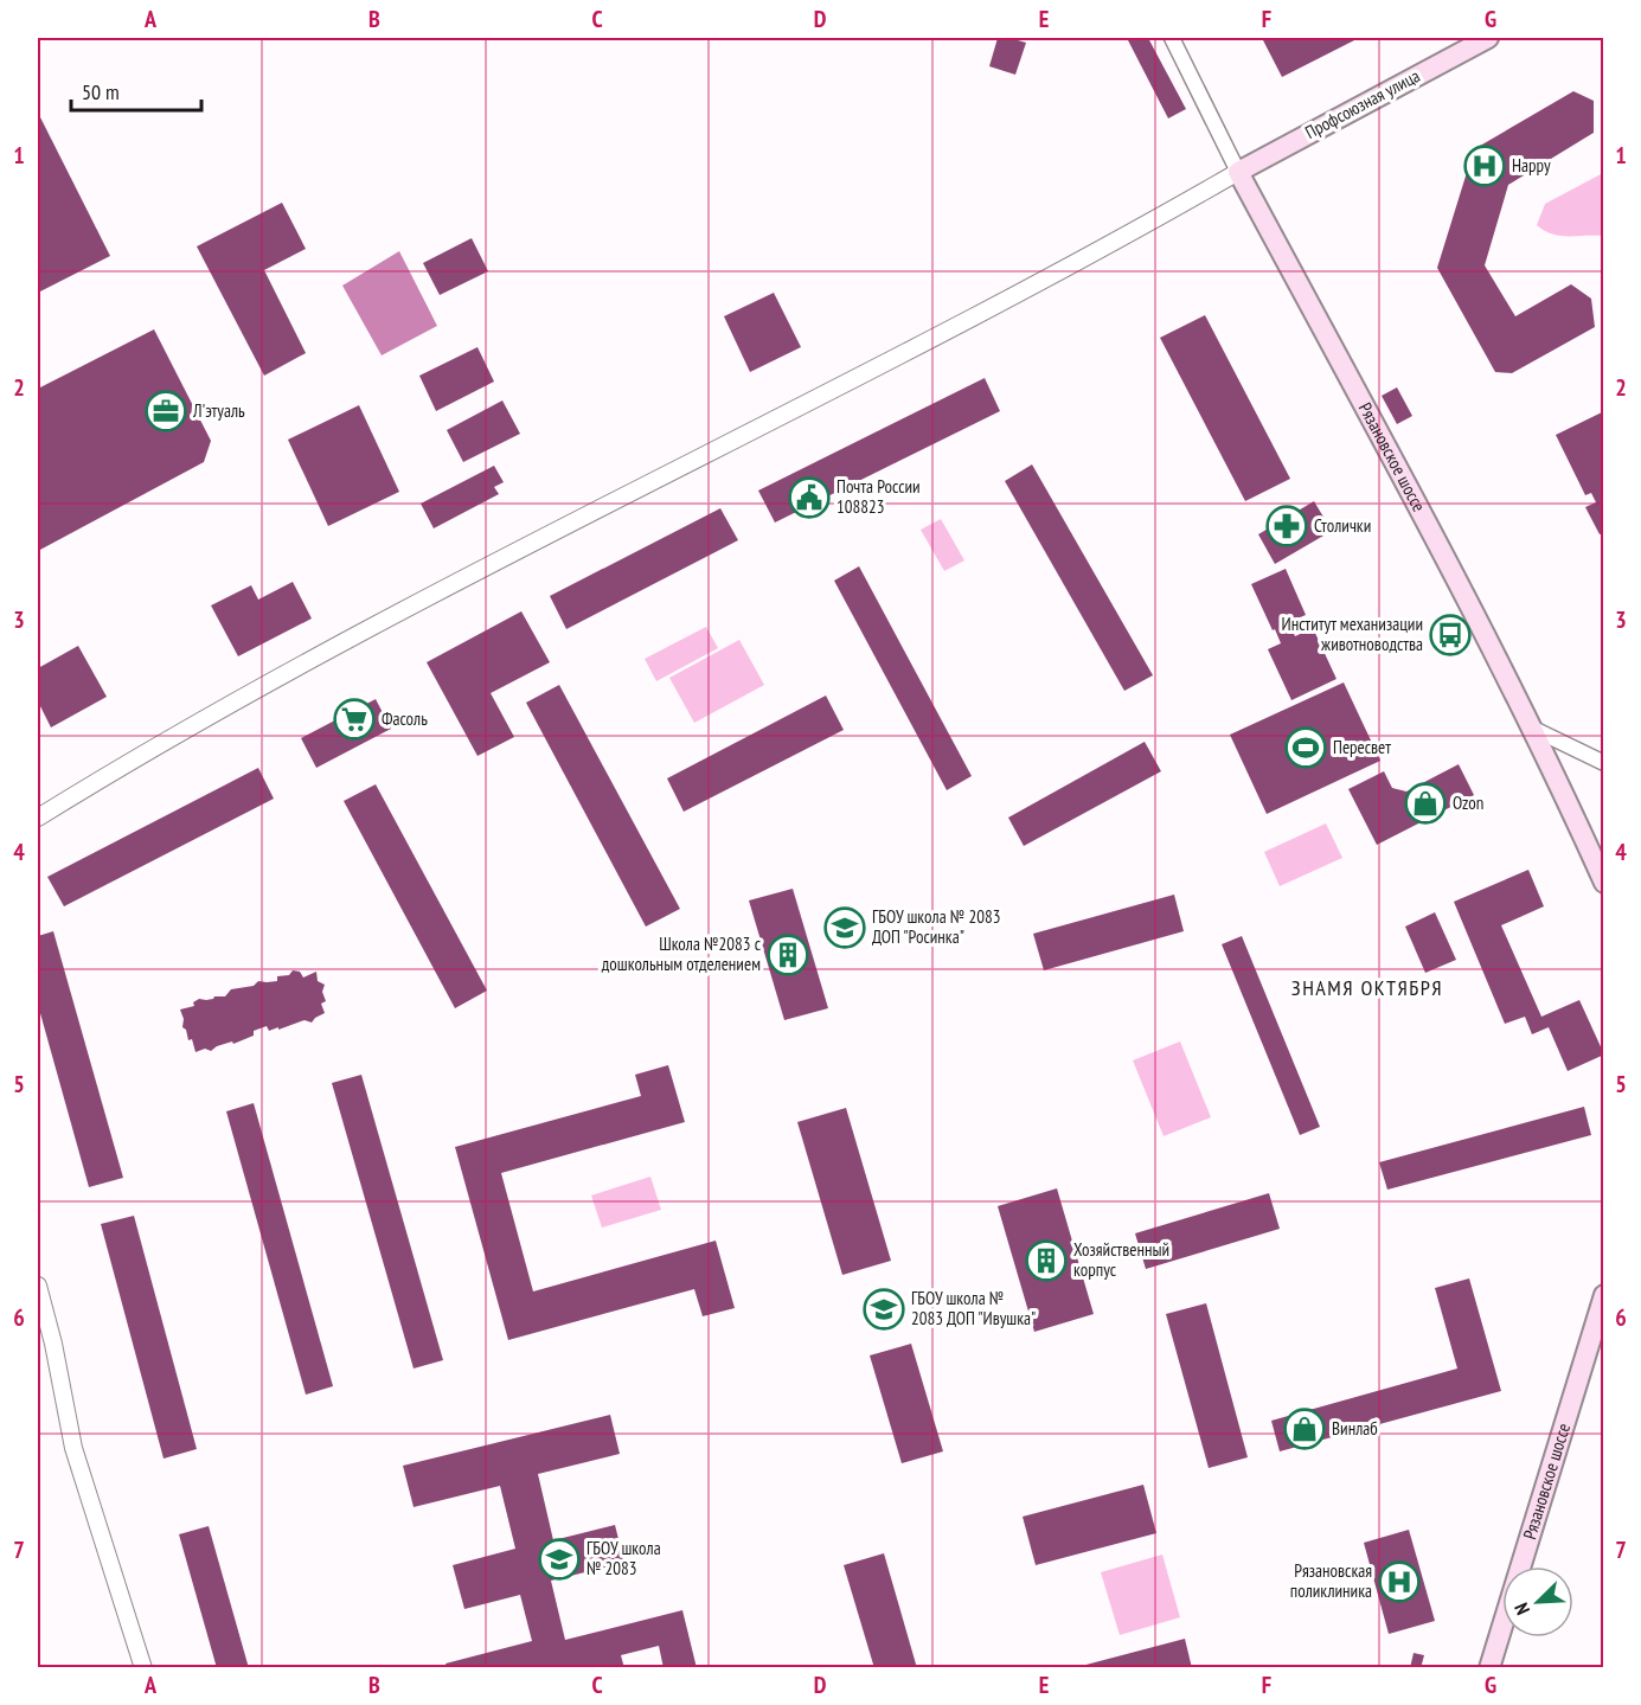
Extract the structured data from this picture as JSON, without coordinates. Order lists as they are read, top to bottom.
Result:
{
  "streets": {
    "main road": ["Профсоюзная улица", "Рязановское шоссе"]
  },
  "crossings": [
    ["Профсоюзная улица", "Рязановское шоссе"]
  ],
  "districts": ["ЗНАМЯ ОКТЯБРЯ"],
  "places": {
    "hospital": ["Happy", "Рязановская поликлиника"],
    "office": ["Л'этуаль"],
    "public building": ["Почта России 108823"],
    "pharmacy": ["Столички"],
    "bus stop": ["Институт механизации животноводства"],
    "supermarket": ["Фасоль"],
    "sports": ["Пересвет"],
    "shop": ["Ozon", "Винлаб"],
    "school or university": ["ГБОУ школа № 2083 ДОП \"Росинка\"", "ГБОУ школа № 2083 ДОП \"Ивушка\"", "ГБОУ школа № 2083"],
    "building": ["Школа №2083 с дошкольным отделением", "Хозяйственный корпус"]
  },
  "scale_bar": "50 m",
  "north": "bottom left",
  "grid": {
    "columns": [
      "A",
      "B",
      "C",
      "D",
      "E",
      "F",
      "G"
    ],
    "rows": [
      "1",
      "2",
      "3",
      "4",
      "5",
      "6",
      "7"
    ]
  }
}
